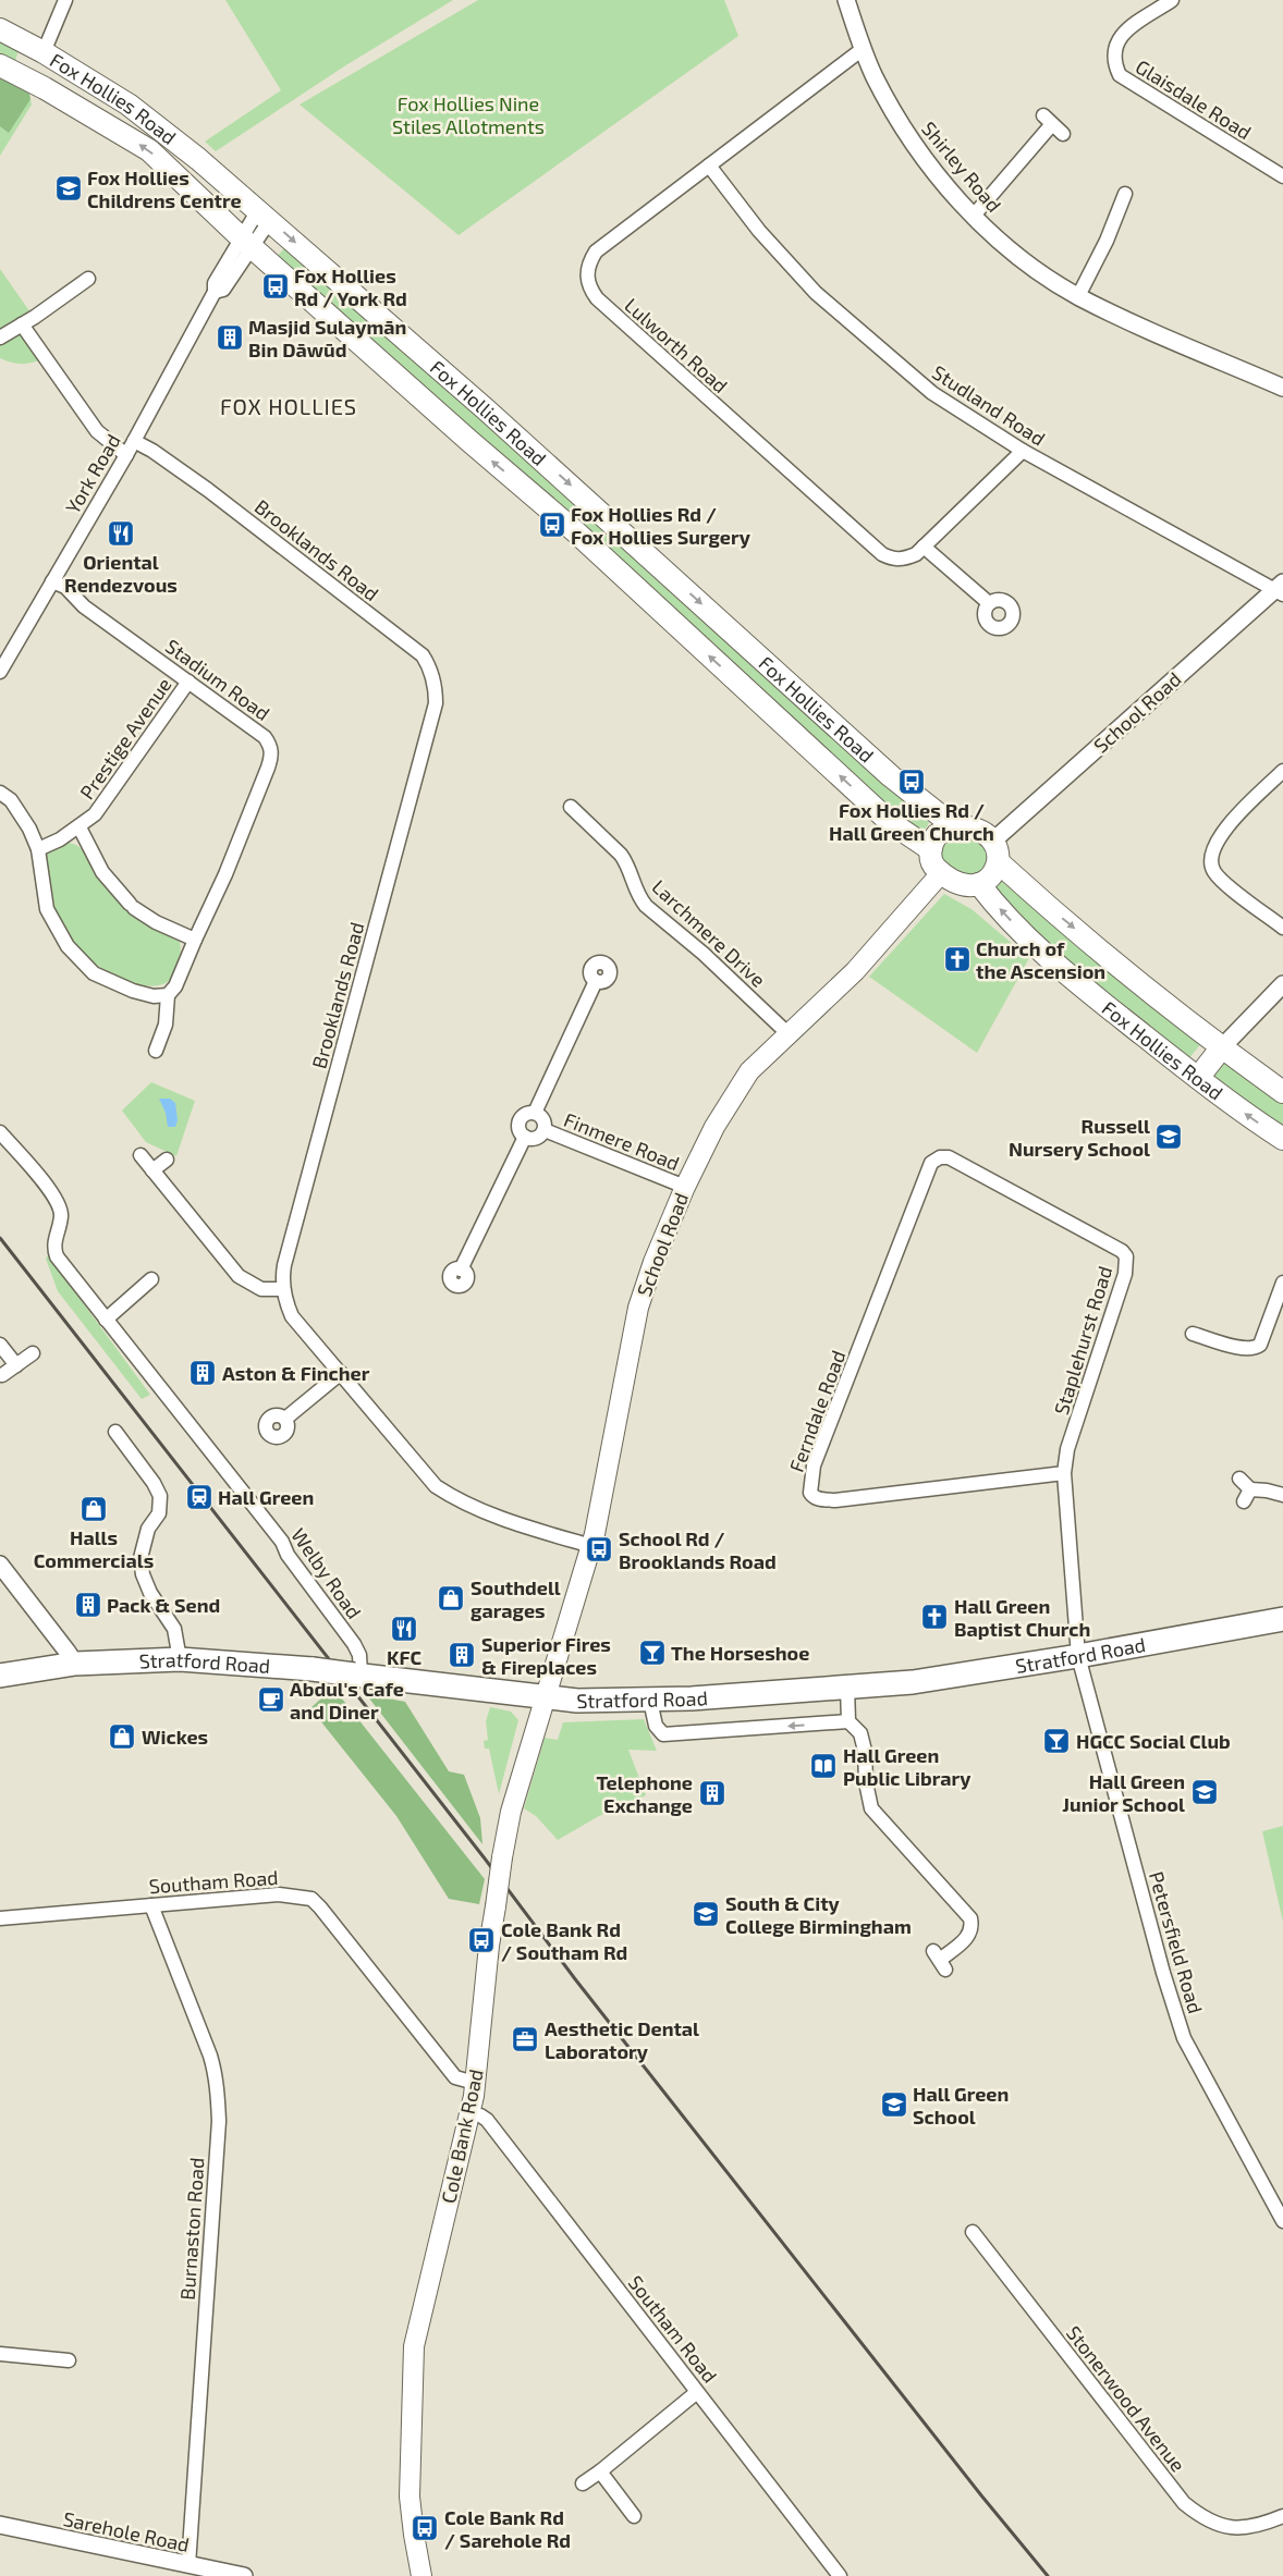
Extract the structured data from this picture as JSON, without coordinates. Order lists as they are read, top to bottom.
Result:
{
  "streets": {
    "highway": ["Stratford Road"],
    "main road": ["Fox Hollies Road", "School Road", "Cole Bank Road"],
    "street": [
      "Glaisdale Road",
      "Shirley Road",
      "Lulworth Road",
      "Studland Road",
      "York Road",
      "Brooklands Road",
      "Stadium Road",
      "Prestige Avenue",
      "Larchmere Drive",
      "Finmere Road",
      "Staplehurst Road",
      "Ferndale Road",
      "Welby Road",
      "Southam Road",
      "Petersfield Road",
      "Burnaston Road",
      "Stonerwood Avenue",
      "Sarehole Road"
    ]
  },
  "crossings": [
    ["Fox Hollies Road", "York Road"],
    ["Fox Hollies Road", "School Road"],
    ["Shirley Road", "Lulworth Road"],
    ["Lulworth Road", "Studland Road"],
    ["Studland Road", "School Road"],
    ["York Road", "Brooklands Road"],
    ["York Road", "Stadium Road"],
    ["Brooklands Road", "School Road"],
    ["Stadium Road", "Prestige Avenue"],
    ["School Road", "Larchmere Drive"],
    ["School Road", "Finmere Road"],
    ["School Road", "Stratford Road"],
    ["School Road", "Cole Bank Road"],
    ["Staplehurst Road", "Ferndale Road"],
    ["Staplehurst Road", "Stratford Road"],
    ["Staplehurst Road", "Petersfield Road"],
    ["Welby Road", "Stratford Road"],
    ["Stratford Road", "Petersfield Road"],
    ["Stratford Road", "Cole Bank Road"],
    ["Southam Road", "Cole Bank Road"],
    ["Southam Road", "Burnaston Road"],
    ["Burnaston Road", "Sarehole Road"]
  ],
  "districts": ["FOX HOLLIES"],
  "parks": ["Fox Hollies Nine Stiles Allotments"],
  "places": {
    "school or university": [
      "Fox Hollies Childrens Centre",
      "Russell Nursery School",
      "Hall Green Junior School",
      "South & City College Birmingham",
      "Hall Green School"
    ],
    "bus stop": [
      "Fox Hollies Rd / York Rd",
      "Fox Hollies Rd / Fox Hollies Surgery",
      "Fox Hollies Rd / Hall Green Church",
      "School Rd / Brooklands Road",
      "Cole Bank Rd / Southam Rd",
      "Cole Bank Rd / Sarehole Rd"
    ],
    "building": [
      "Masjid Sulaymān Bin Dāwūd",
      "Aston & Fincher",
      "Pack & Send",
      "Superior Fires & Fireplaces",
      "Telephone Exchange"
    ],
    "restaurant": ["Oriental Rendezvous", "KFC"],
    "church": ["Church of the Ascension", "Hall Green Baptist Church"],
    "station": ["Hall Green"],
    "shop": ["Halls Commercials", "Southdell garages", "Wickes"],
    "bar": ["The Horseshoe", "HGCC Social Club"],
    "cafe": ["Abdul's Cafe and Diner"],
    "library": ["Hall Green Public Library"],
    "office": ["Aesthetic Dental Laboratory"]
  }
}
